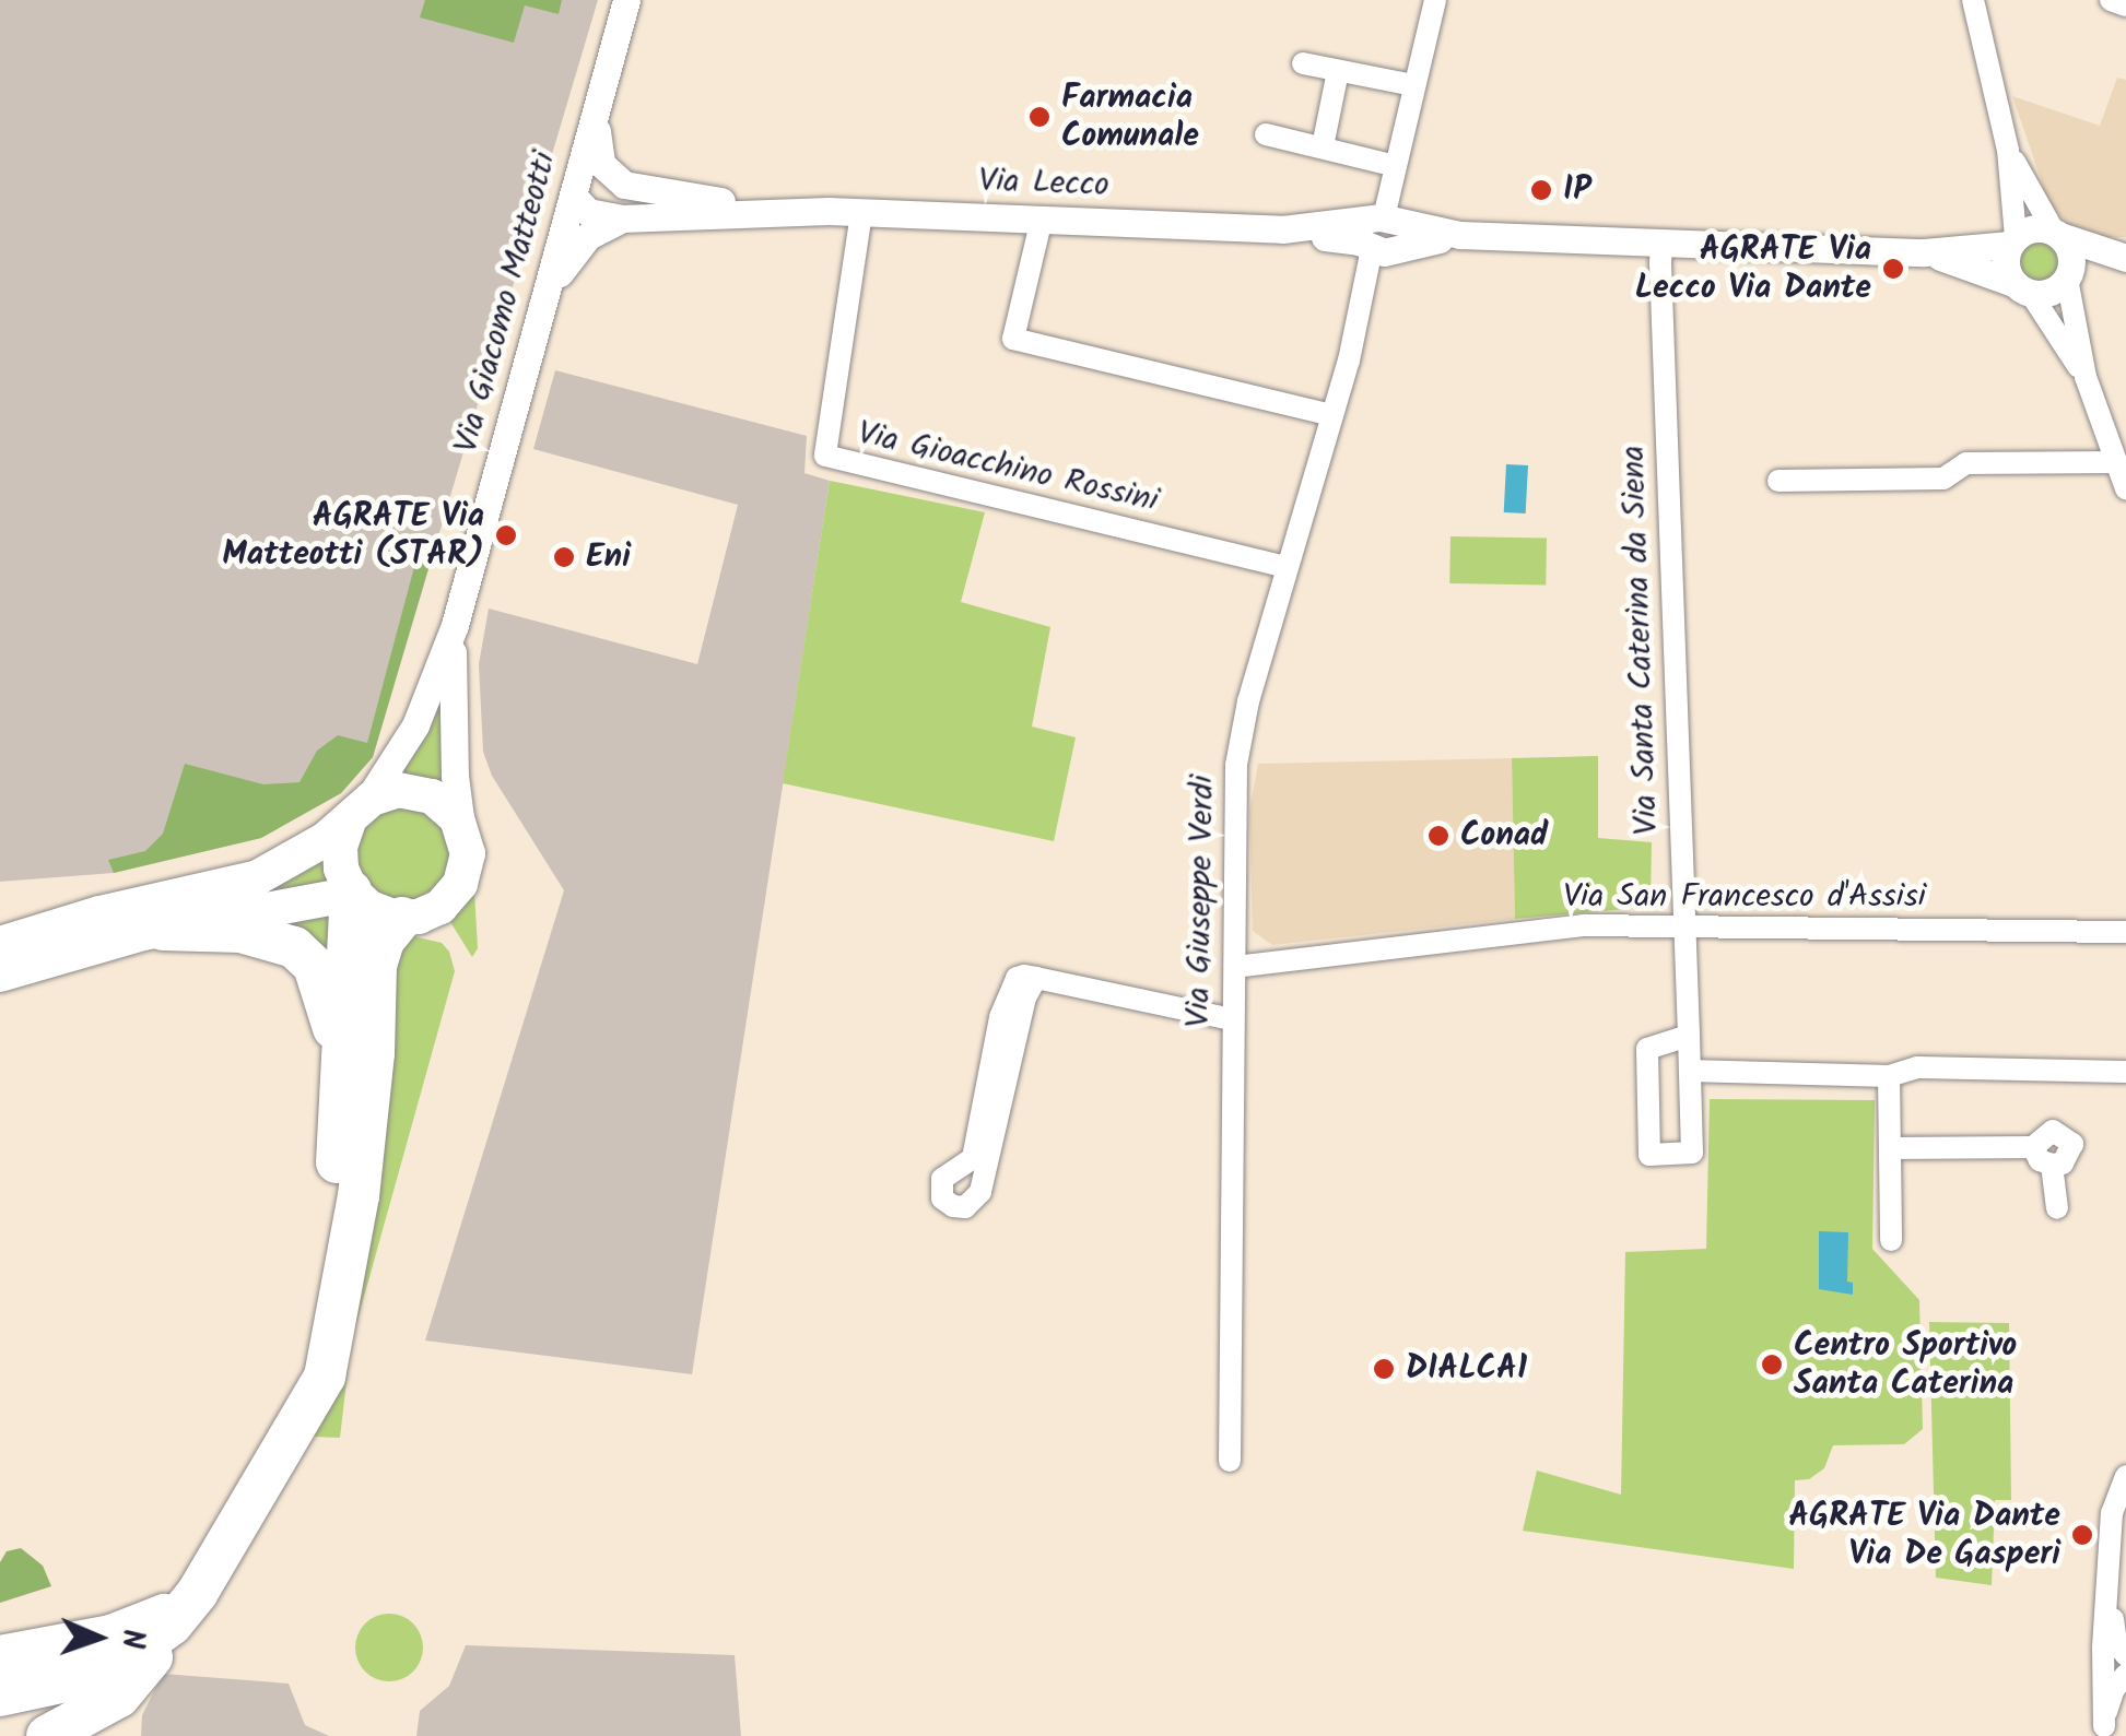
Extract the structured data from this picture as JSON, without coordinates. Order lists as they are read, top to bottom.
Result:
{
  "streets": {
    "street": [
      "Via Lecco",
      "Via Giacomo Matteotti",
      "Via Gioacchino Rossini",
      "Via Santa Caterina da Siena",
      "Via San Francesco d'Assisi",
      "Via Giuseppe Verdi"
    ]
  },
  "crossings": [
    ["Via Lecco", "Via Giacomo Matteotti"],
    ["Via Lecco", "Via Gioacchino Rossini"],
    ["Via Lecco", "Via Santa Caterina da Siena"],
    ["Via Lecco", "Via Giuseppe Verdi"],
    ["Via Gioacchino Rossini", "Via Giuseppe Verdi"],
    ["Via Santa Caterina da Siena", "Via San Francesco d'Assisi"],
    ["Via San Francesco d'Assisi", "Via Giuseppe Verdi"]
  ],
  "places": [
    "Farmacia Comunale",
    "IP",
    "AGRATE Via Lecco Via Dante",
    "AGRATE Via Matteotti (STAR)",
    "Eni",
    "Conad",
    "Centro Sportivo Santa Caterina",
    "DIALCA1",
    "AGRATE Via Dante Via De Gasperi"
  ],
  "north": "right"
}
